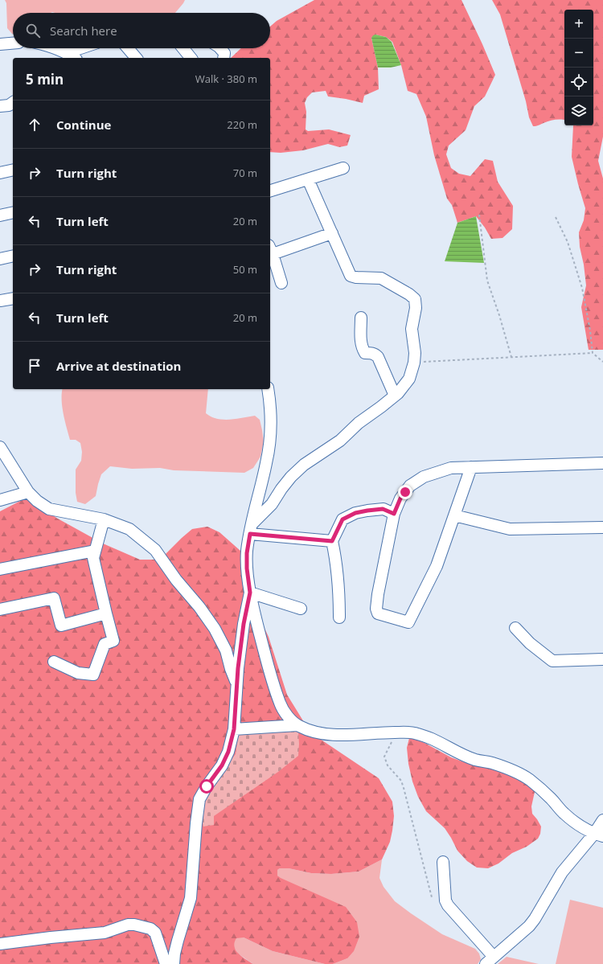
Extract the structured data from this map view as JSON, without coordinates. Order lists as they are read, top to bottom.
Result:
{
  "page": {
    "map_buttons": ["+", "−"],
    "search": "Search here",
    "heading": ["5 min", "Walk · 380 m"],
    "list": [
      ["Continue", "220 m"],
      ["Turn right", "70 m"],
      ["Turn left", "20 m"],
      ["Turn right", "50 m"],
      ["Turn left", "20 m"],
      "Arrive at destination"
    ]
  }
}
